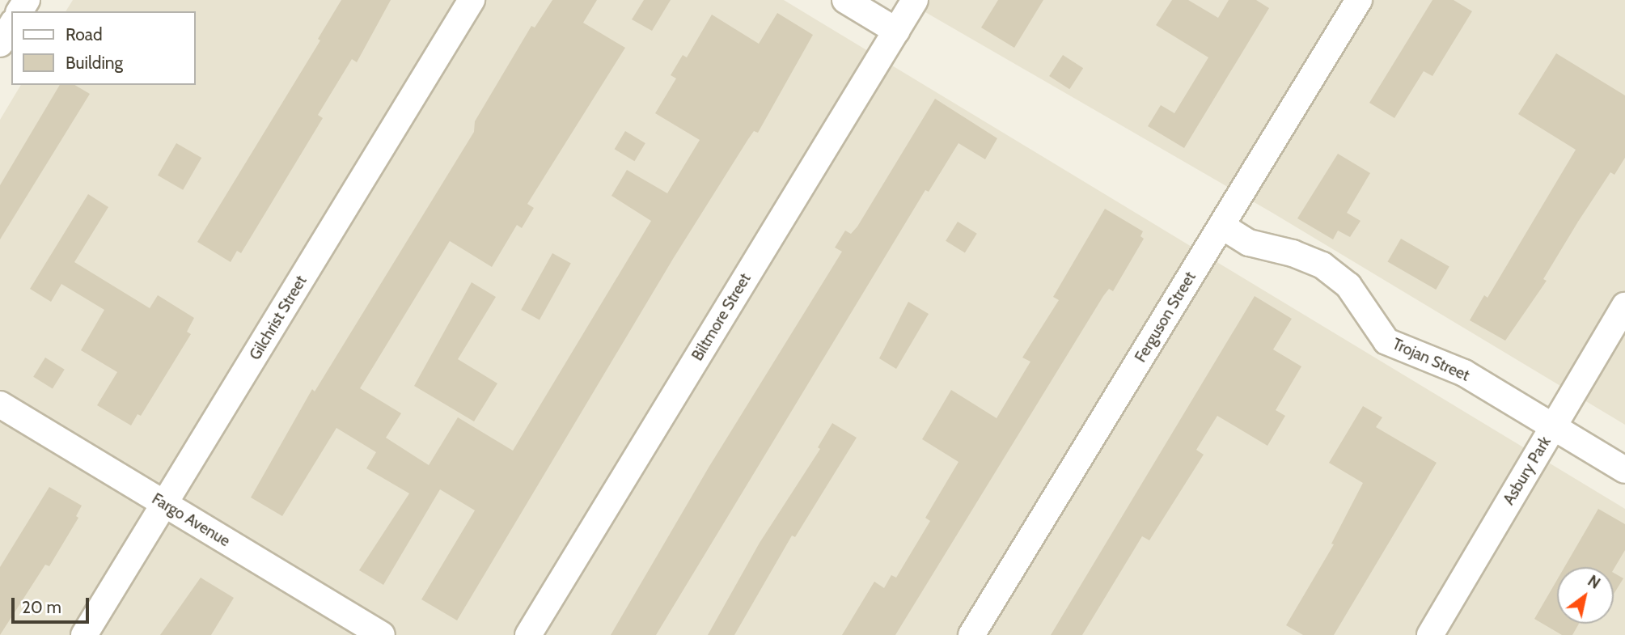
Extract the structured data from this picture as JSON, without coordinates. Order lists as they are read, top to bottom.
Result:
{
  "streets": {
    "street": [
      "Biltmore Street",
      "Ferguson Street",
      "Gilchrist Street",
      "Trojan Street",
      "Asbury Park",
      "Fargo Avenue"
    ]
  },
  "crossings": [
    ["Ferguson Street", "Trojan Street"],
    ["Gilchrist Street", "Fargo Avenue"],
    ["Trojan Street", "Asbury Park"]
  ],
  "legend": ["Road", "Building"],
  "scale_bar": "20 m",
  "north": "top right"
}
